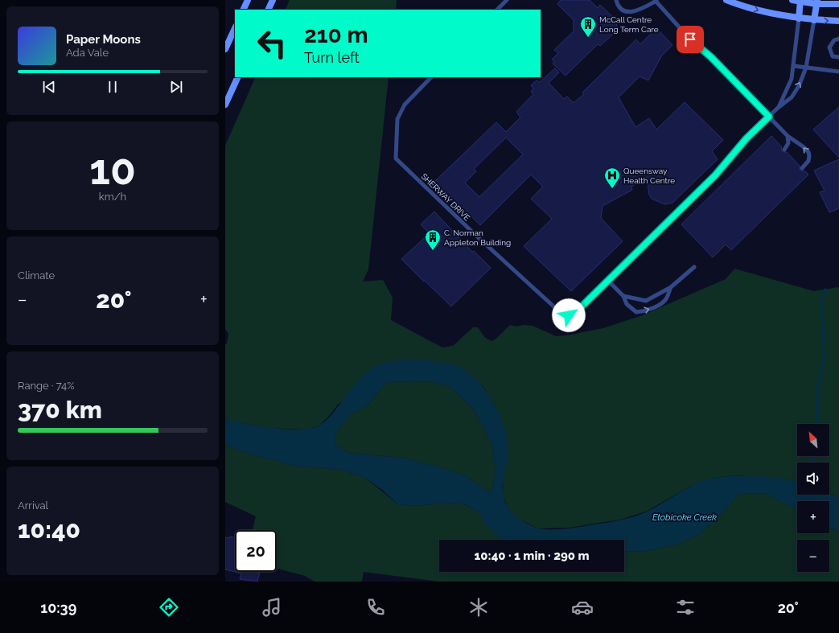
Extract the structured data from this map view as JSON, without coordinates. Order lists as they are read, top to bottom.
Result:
{
  "streets": {
    "lane": ["SHERWAY DRIVE"]
  },
  "water": ["Etobicoke Creek"],
  "places": {
    "building": ["McCall Centre Long Term Care", "C. Norman Appleton Building"],
    "hospital": ["Queensway Health Centre"]
  },
  "north": "top left",
  "page": {
    "turn": ["210 m", "Turn left"],
    "song": ["Paper Moons", "Ada Vale"],
    "tile": [
      ["10", "km/h"],
      "Climate",
      ["Range · 74%", "370 km"],
      ["Arrival", "10:40"]
    ],
    "heat": ["−", "20°", "+"],
    "map_buttons": ["+", "−"],
    "limit": "20",
    "trip": "10:40 · 1 min · 290 m",
    "tabs": ["10:39", "20°"]
  }
}
